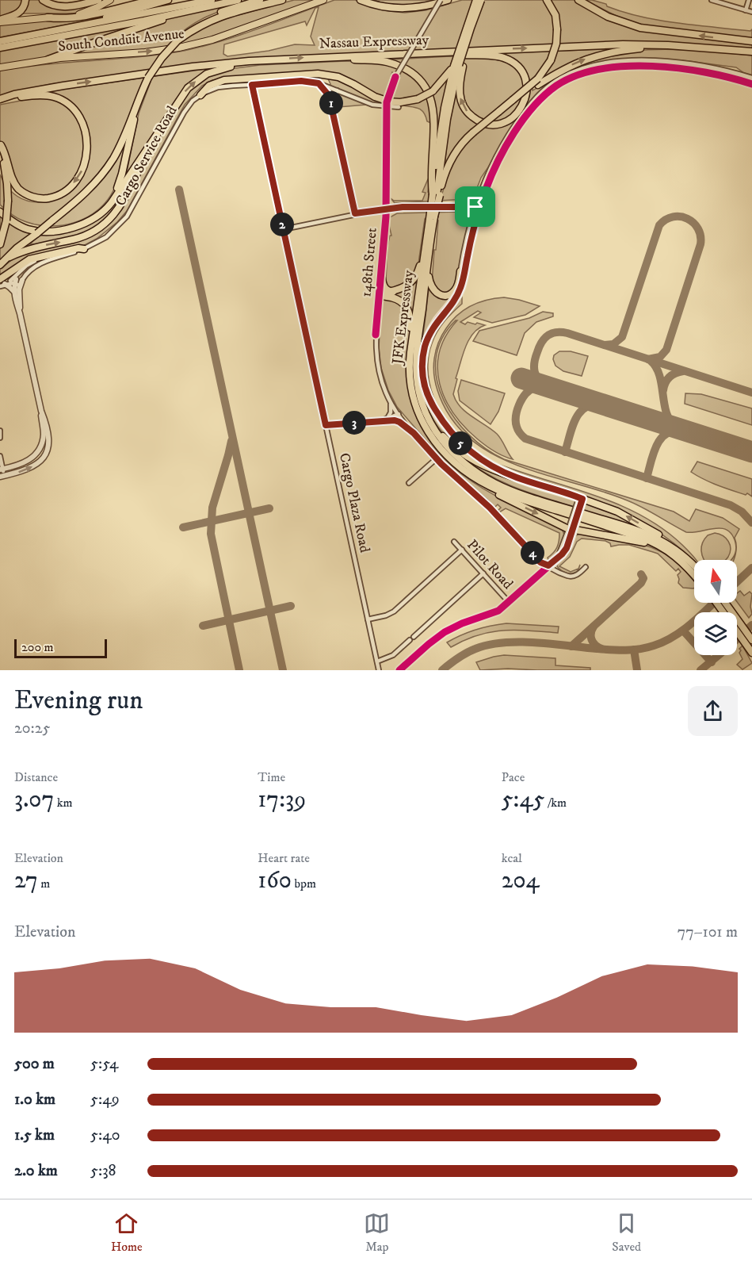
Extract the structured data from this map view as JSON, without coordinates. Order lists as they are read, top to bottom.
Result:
{
  "streets": {
    "highway": ["Nassau Expressway", "JFK Expressway"],
    "main road": ["South Conduit Avenue"],
    "street": [
      "Cargo Service Road",
      "148th Street",
      "Cargo Plaza Road",
      "Pilot Road"
    ]
  },
  "crossings": [
    ["Cargo Service Road", "148th Street"],
    ["Cargo Service Road", "Cargo Plaza Road"]
  ],
  "one_way": ["South Conduit Avenue"],
  "scale_bar": "200 m",
  "north": "top",
  "page": {
    "pins": [
      "1",
      "2",
      "3",
      "5",
      "4"
    ],
    "scale": "200 m",
    "heading": ["Evening run", "20:25"],
    "stats": [
      ["Distance", "3.07 km"],
      ["Time", "17:39"],
      ["Pace", "5:45 /km"],
      ["Elevation", "27 m"],
      ["Heart rate", "160 bpm"],
      ["kcal", "204"]
    ],
    "chart": ["Elevation", "77–101 m"],
    "list": [
      {
        "name": "500 m",
        "note": "5:54"
      },
      {
        "name": "1.0 km",
        "note": "5:49"
      },
      {
        "name": "1.5 km",
        "note": "5:40"
      },
      {
        "name": "2.0 km",
        "note": "5:38"
      }
    ],
    "tabs": ["Home", "Map", "Saved"]
  }
}
